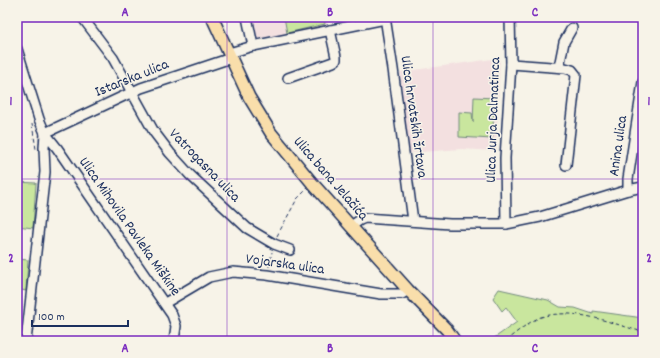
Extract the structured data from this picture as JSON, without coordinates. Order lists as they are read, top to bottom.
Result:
{
  "streets": {
    "main road": ["Ulica bana Jelačića"],
    "street": [
      "Istarska ulica",
      "Ulica hrvatskih žrtava",
      "Ulica Jurja Dalmatinca",
      "Anina ulica",
      "Vatrogasna ulica",
      "Ulica Mihovila Pavleka Miškine",
      "Vojarska ulica"
    ]
  },
  "crossings": [
    ["Istarska ulica", "Ulica hrvatskih žrtava"],
    ["Istarska ulica", "Vatrogasna ulica"],
    ["Istarska ulica", "Ulica bana Jelačića"],
    ["Istarska ulica", "Ulica Mihovila Pavleka Miškine"],
    ["Ulica bana Jelačića", "Vojarska ulica"],
    ["Ulica Mihovila Pavleka Miškine", "Vojarska ulica"]
  ],
  "scale_bar": "100 m",
  "grid": {
    "columns": ["A", "B", "C"],
    "rows": ["1", "2"]
  }
}
